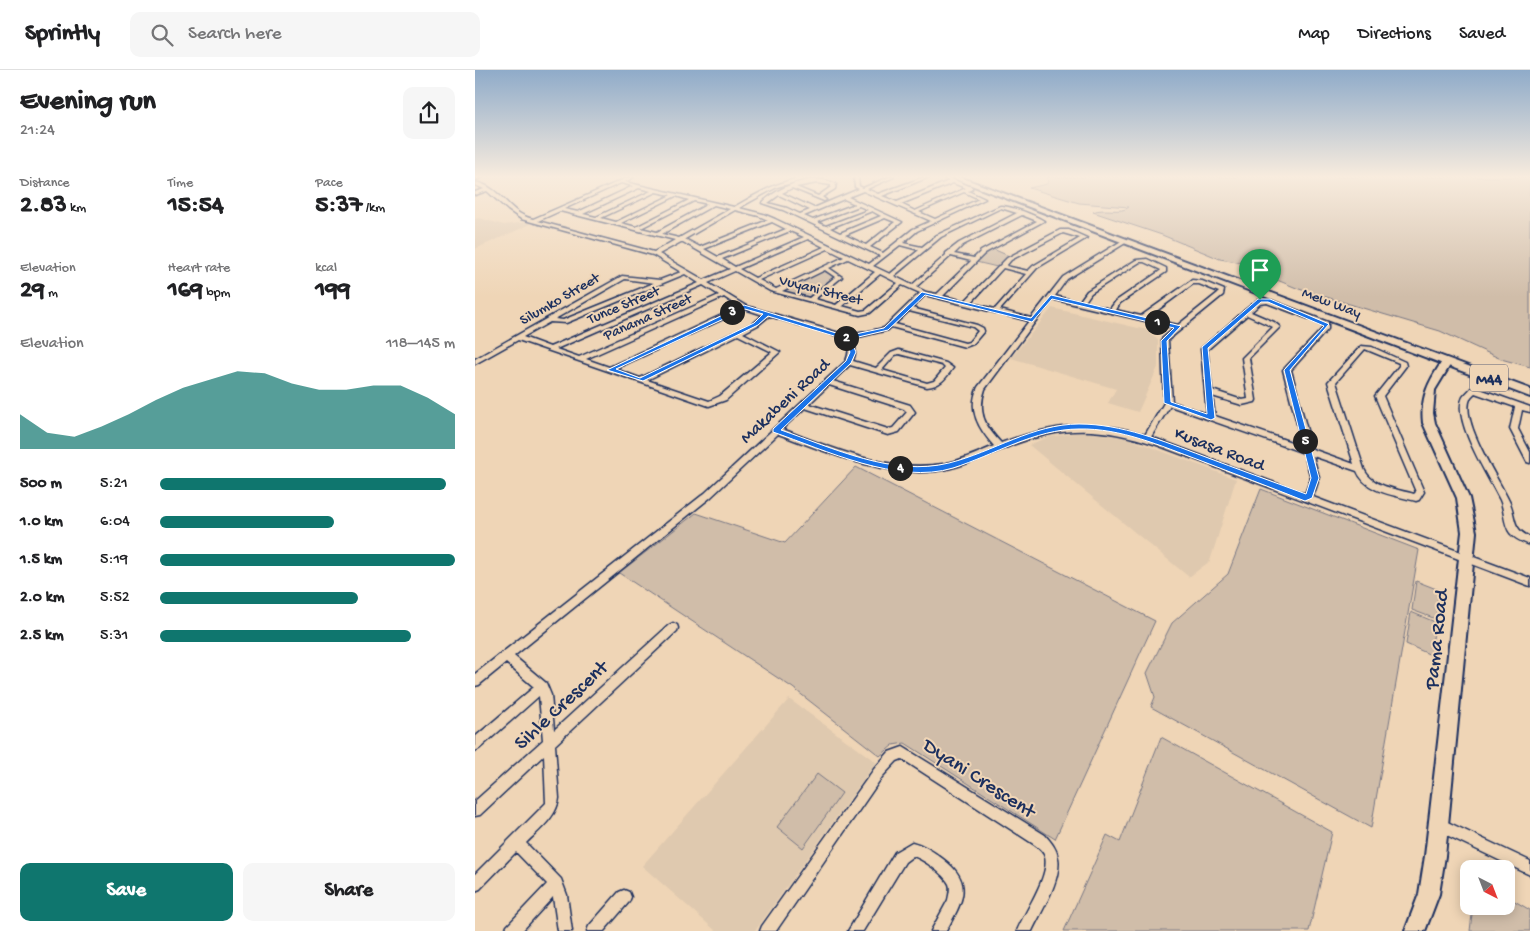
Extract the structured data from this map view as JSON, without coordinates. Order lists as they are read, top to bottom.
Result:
{
  "streets": {
    "main road": ["Mew Way", "M44"],
    "street": [
      "Vuyani Street",
      "Silumko Street",
      "Tunce Street",
      "Panama Street",
      "Makabeni Road",
      "Kusasa Road",
      "Pama Road",
      "Sihle Crescent",
      "Dyani Crescent"
    ]
  },
  "crossings": [
    ["Vuyani Street", "Tunce Street"],
    ["Mew Way", "Pama Road"],
    ["Tunce Street", "Makabeni Road"],
    ["Panama Street", "Makabeni Road"],
    ["Makabeni Road", "Kusasa Road"],
    ["Kusasa Road", "Pama Road"]
  ],
  "north": "bottom right",
  "page": {
    "header": "Sprintly",
    "search": "Search here",
    "nav": ["Map", "Directions", "Saved"],
    "heading": ["Evening run", "21:24"],
    "stats": [
      ["Distance", "2.83 km"],
      ["Time", "15:54"],
      ["Pace", "5:37 /km"],
      ["Elevation", "29 m"],
      ["Heart rate", "169 bpm"],
      ["kcal", "199"]
    ],
    "pins": [
      "3",
      "1",
      "2",
      "5",
      "4"
    ],
    "chart": ["Elevation", "118–145 m"],
    "list": [
      {
        "name": "500 m",
        "note": "5:21"
      },
      {
        "name": "1.0 km",
        "note": "6:04"
      },
      {
        "name": "1.5 km",
        "note": "5:19"
      },
      {
        "name": "2.0 km",
        "note": "5:52"
      },
      {
        "name": "2.5 km",
        "note": "5:31"
      }
    ],
    "buttons": ["Save", "Share"]
  }
}
